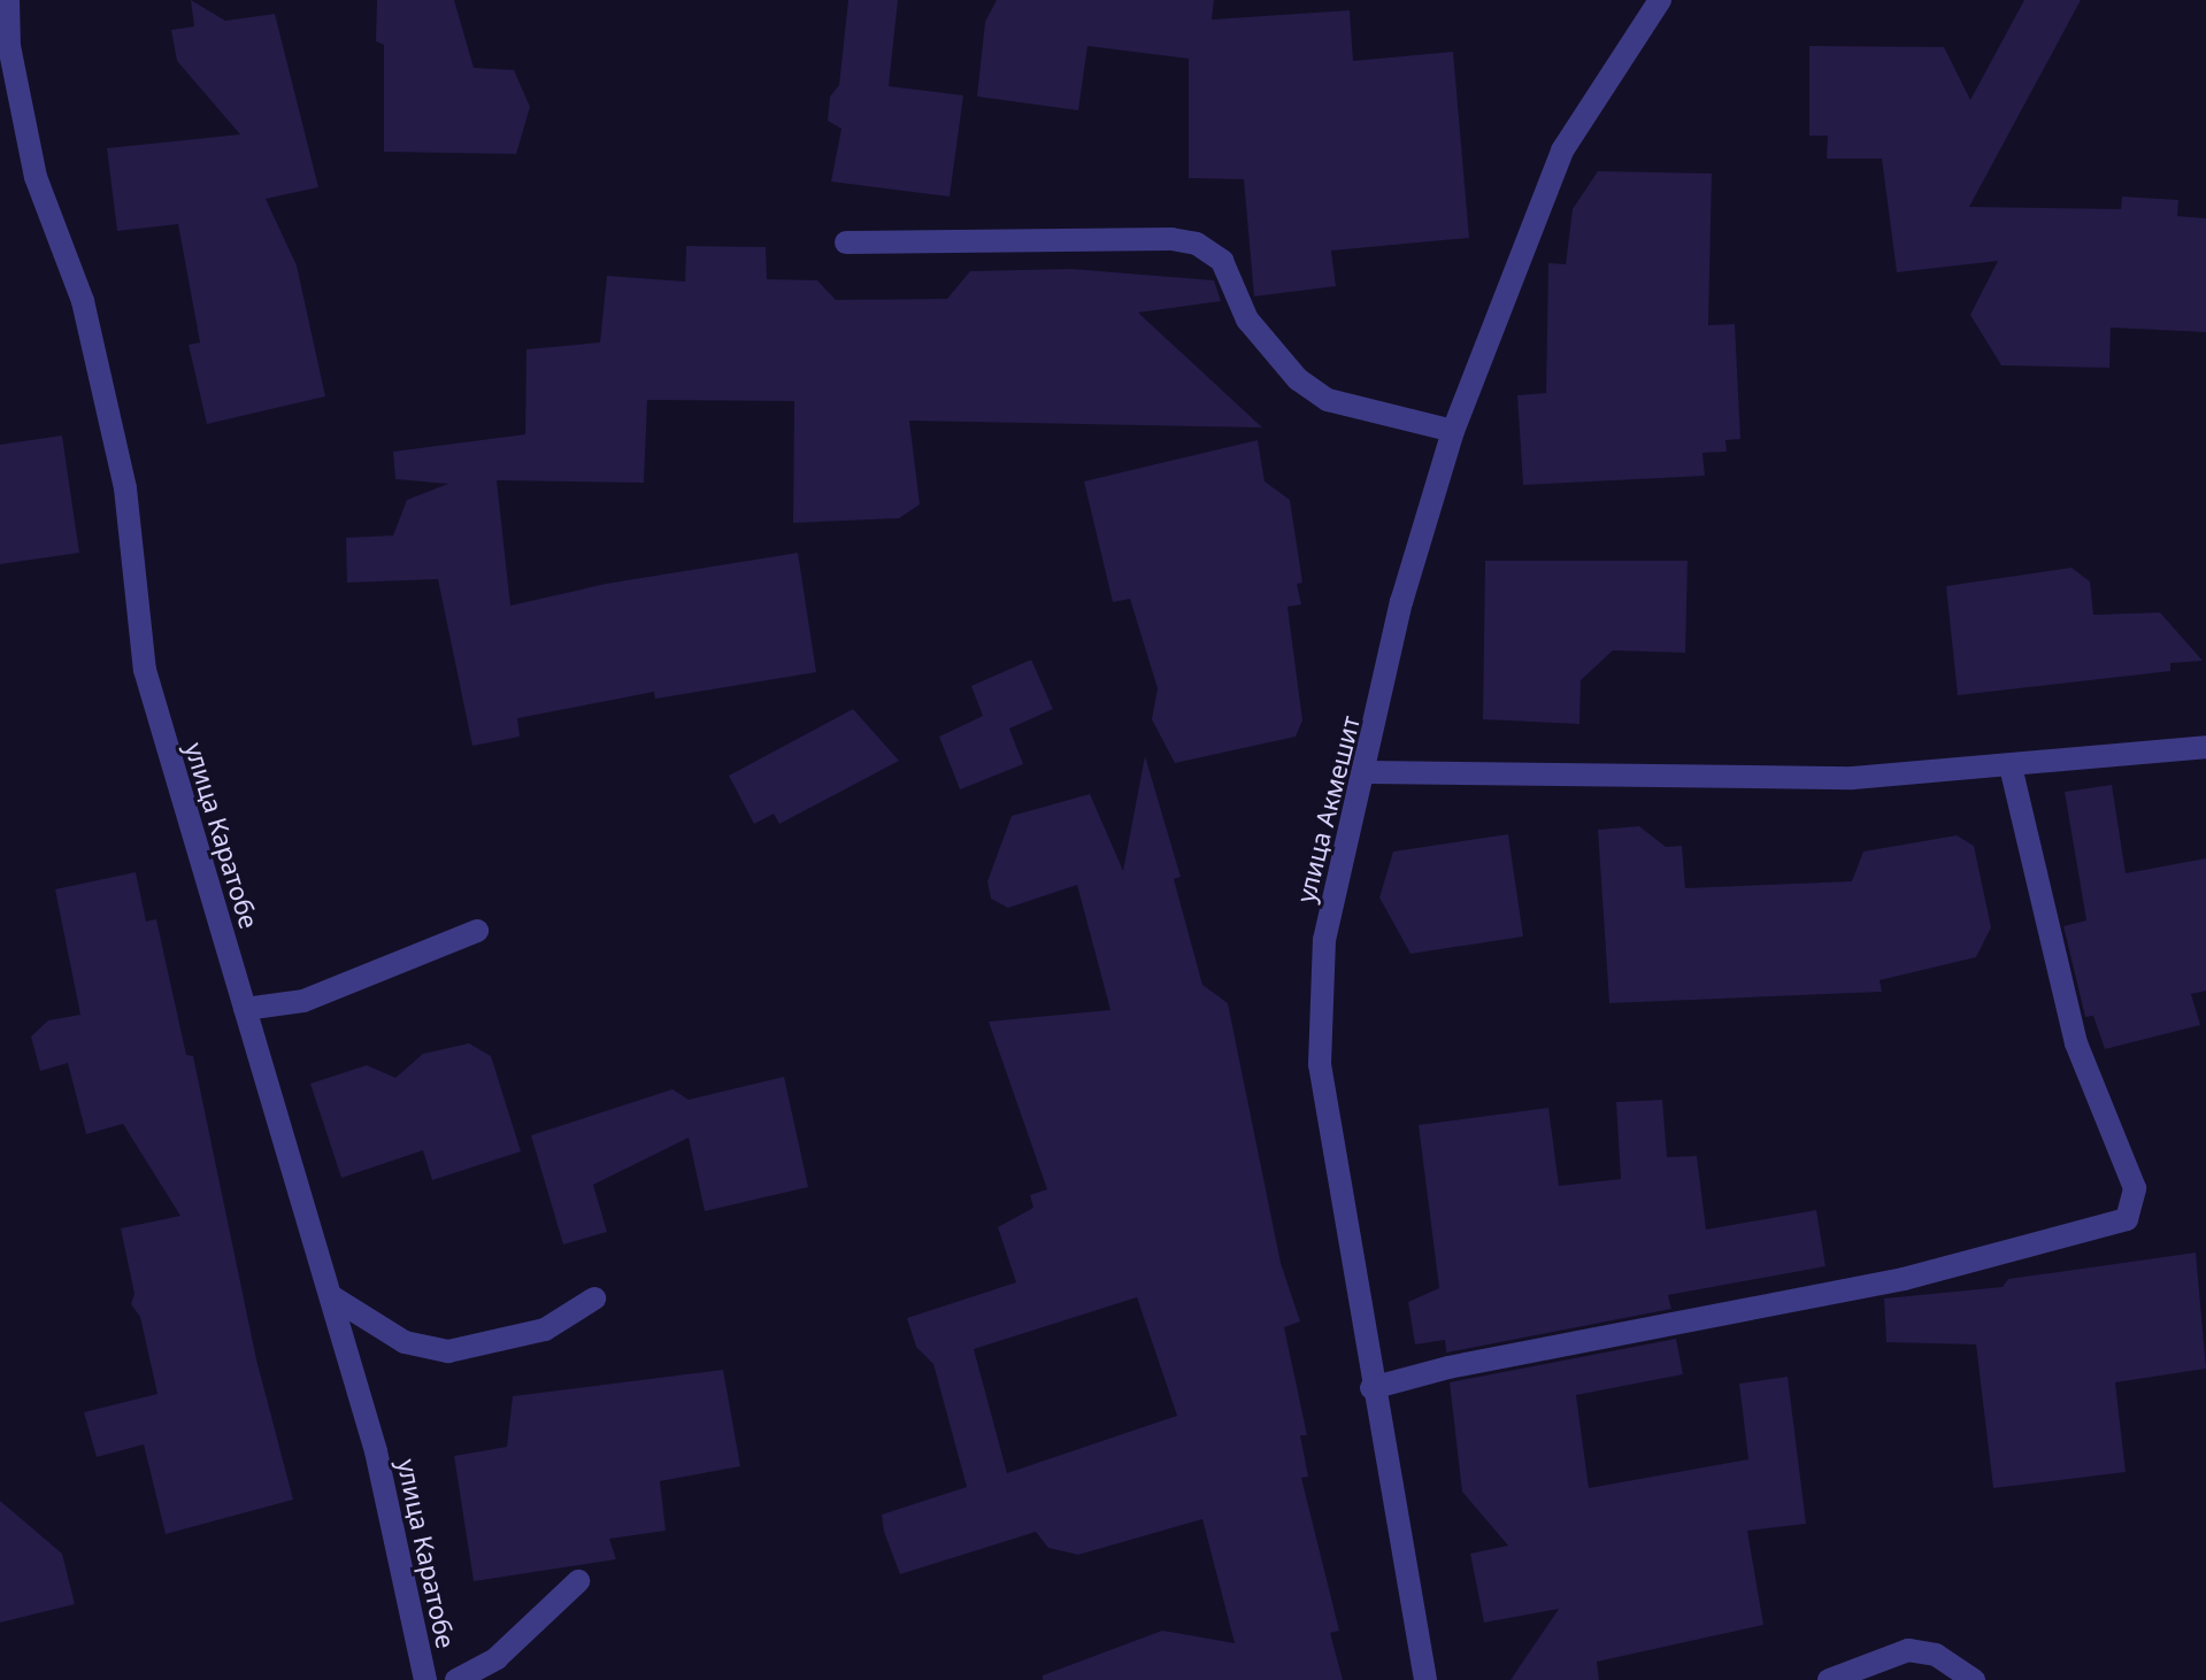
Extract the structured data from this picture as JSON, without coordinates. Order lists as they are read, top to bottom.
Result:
{
  "streets": {
    "street": ["улица Акмешит", "улица Каратобе"]
  }
}
